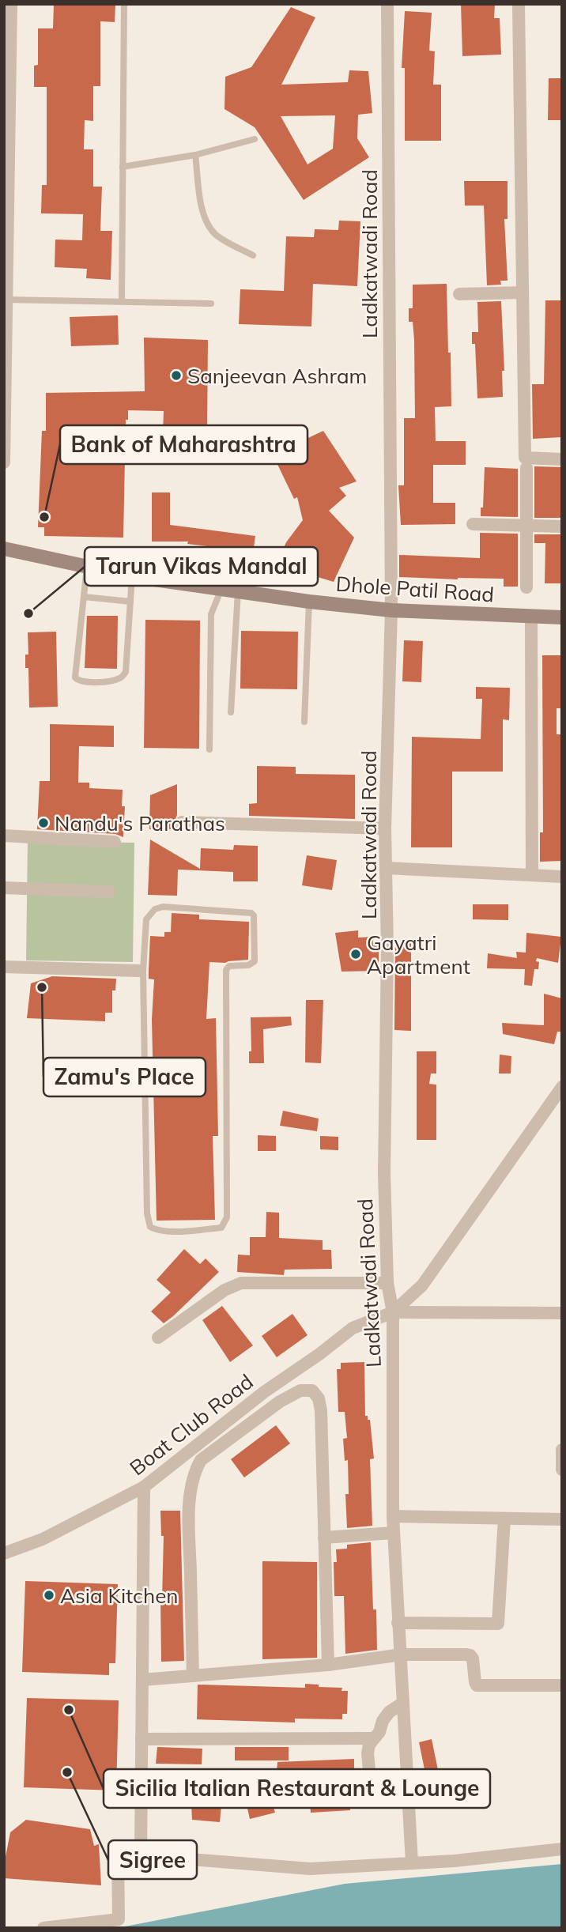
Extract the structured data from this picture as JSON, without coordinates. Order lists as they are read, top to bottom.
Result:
{
  "streets": {
    "street": ["Ladkatwadi Road", "Dhole Patil Road", "Boat Club Road"]
  },
  "crossings": [
    ["Ladkatwadi Road", "Dhole Patil Road"],
    ["Ladkatwadi Road", "Boat Club Road"]
  ],
  "places": [
    "Sanjeevan Ashram",
    "Bank of Maharashtra",
    "Tarun Vikas Mandal",
    "Nandu's Parathas",
    "Gayatri Apartment",
    "Zamu's Place",
    "Asia Kitchen",
    "Sicilia Italian Restaurant & Lounge",
    "Sigree"
  ]
}
